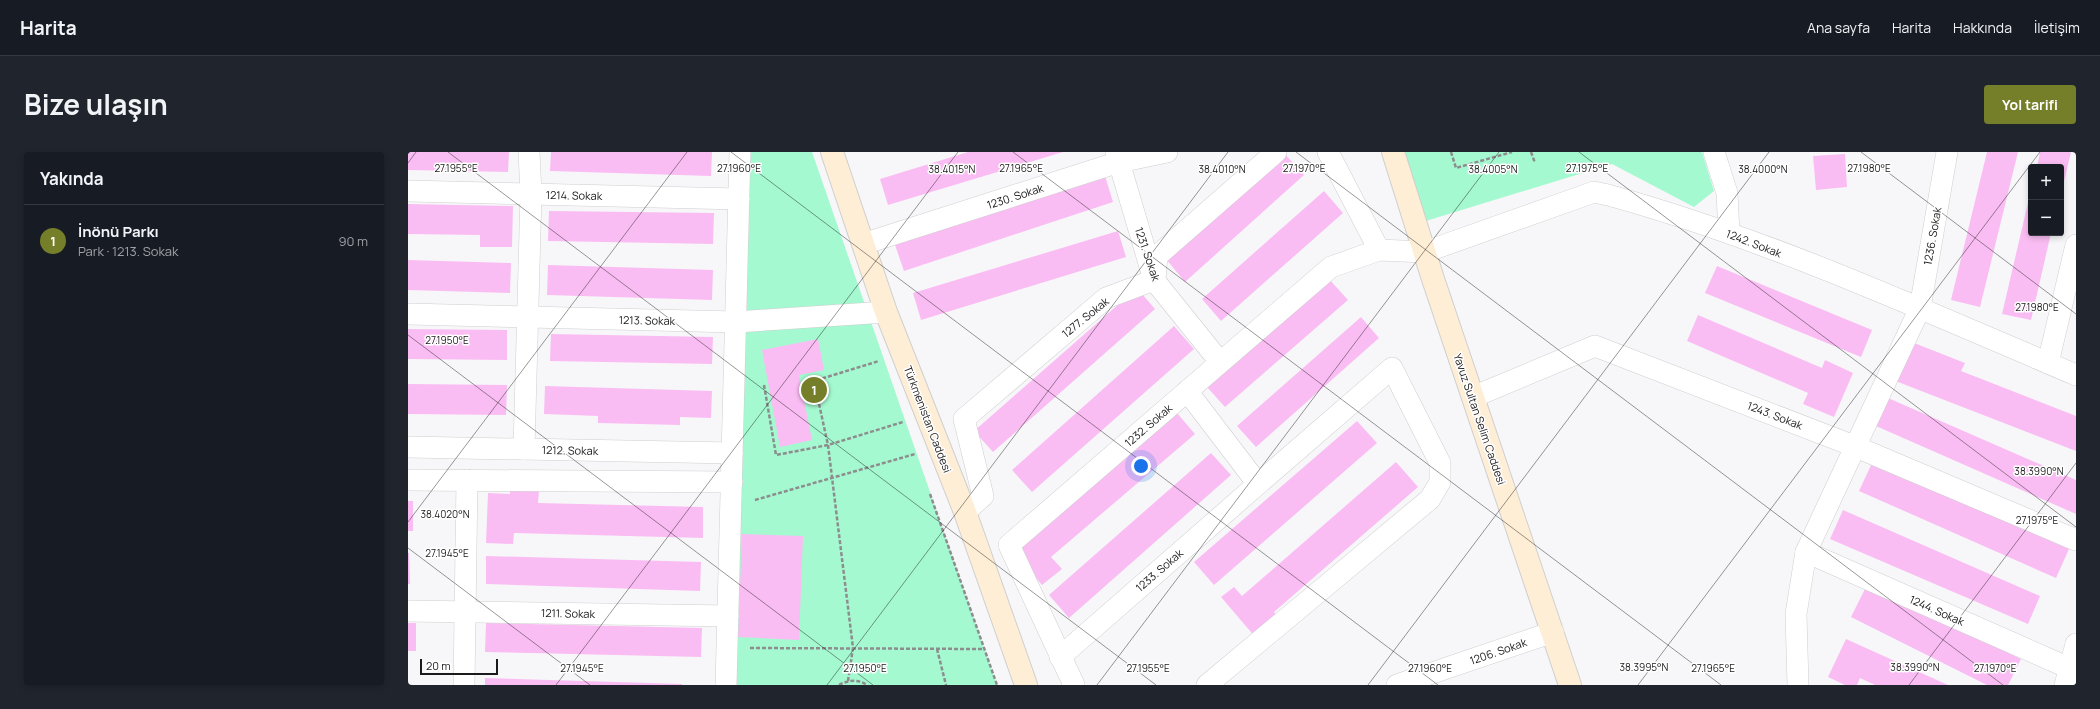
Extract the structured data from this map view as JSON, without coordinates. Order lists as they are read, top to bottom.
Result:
{
  "streets": {
    "main road": ["Türkmenistan Caddesi", "Yavuz Sultan Selim Caddesi"],
    "street": [
      "1214. Sokak",
      "1230. Sokak",
      "1236. Sokak",
      "1242. Sokak",
      "1231. Sokak",
      "1277. Sokak",
      "1213. Sokak",
      "1243. Sokak",
      "1232. Sokak",
      "1212. Sokak",
      "1233. Sokak",
      "1244. Sokak",
      "1211. Sokak",
      "1206. Sokak"
    ]
  },
  "crossings": [
    ["1230. Sokak", "1231. Sokak"],
    ["1230. Sokak", "Türkmenistan Caddesi"],
    ["1236. Sokak", "1242. Sokak"],
    ["1236. Sokak", "1243. Sokak"],
    ["1236. Sokak", "1244. Sokak"],
    ["1242. Sokak", "Yavuz Sultan Selim Caddesi"],
    ["1242. Sokak", "1232. Sokak"],
    ["1231. Sokak", "1277. Sokak"],
    ["1231. Sokak", "1232. Sokak"],
    ["1277. Sokak", "Türkmenistan Caddesi"],
    ["1213. Sokak", "Türkmenistan Caddesi"],
    ["1243. Sokak", "Yavuz Sultan Selim Caddesi"],
    ["Yavuz Sultan Selim Caddesi", "1232. Sokak"],
    ["Yavuz Sultan Selim Caddesi", "1206. Sokak"],
    ["1232. Sokak", "1233. Sokak"]
  ],
  "scale_bar": "20 m",
  "page": {
    "header": "Harita",
    "nav": [
      "Ana sayfa",
      "Harita",
      "Hakkında",
      "İletişim"
    ],
    "title": "Bize ulaşın",
    "buttons": "Yol tarifi",
    "heading": "Yakında",
    "map_buttons": ["+", "−"],
    "list": [
      {
        "mark": "1",
        "name": "İnönü Parkı",
        "note": "Park · 1213. Sokak",
        "value": "90 m"
      }
    ],
    "pins": "1",
    "scale": "20 m"
  },
  "coordinates": [
    "27.1955°E",
    "27.1960°E",
    "27.1965°E",
    "27.1970°E",
    "27.1975°E",
    "27.1980°E",
    "38.4015°N",
    "38.4010°N",
    "38.4005°N",
    "38.4000°N",
    "27.1950°E",
    "38.3990°N",
    "38.4020°N",
    "27.1945°E",
    "38.3995°N"
  ]
}
